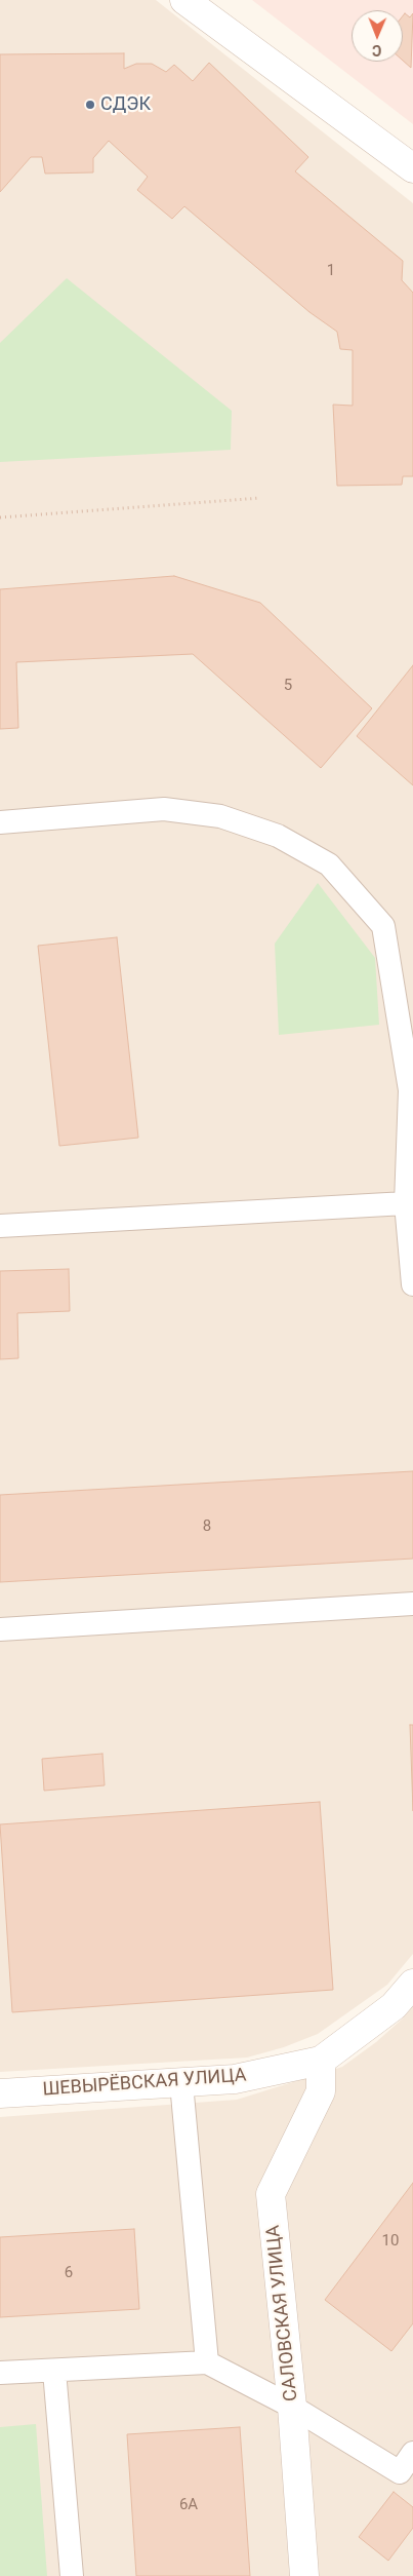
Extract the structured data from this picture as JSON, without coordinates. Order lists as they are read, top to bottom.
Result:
{
  "streets": {
    "street": ["ШЕВЫРЁВСКАЯ УЛИЦА", "САЛОВСКАЯ УЛИЦА"]
  },
  "crossings": [
    ["ШЕВЫРЁВСКАЯ УЛИЦА", "САЛОВСКАЯ УЛИЦА"]
  ],
  "places": ["СДЭК"],
  "house_numbers": [
    "1",
    "5",
    "8",
    "10",
    "6",
    "6А"
  ],
  "north": "bottom"
}
